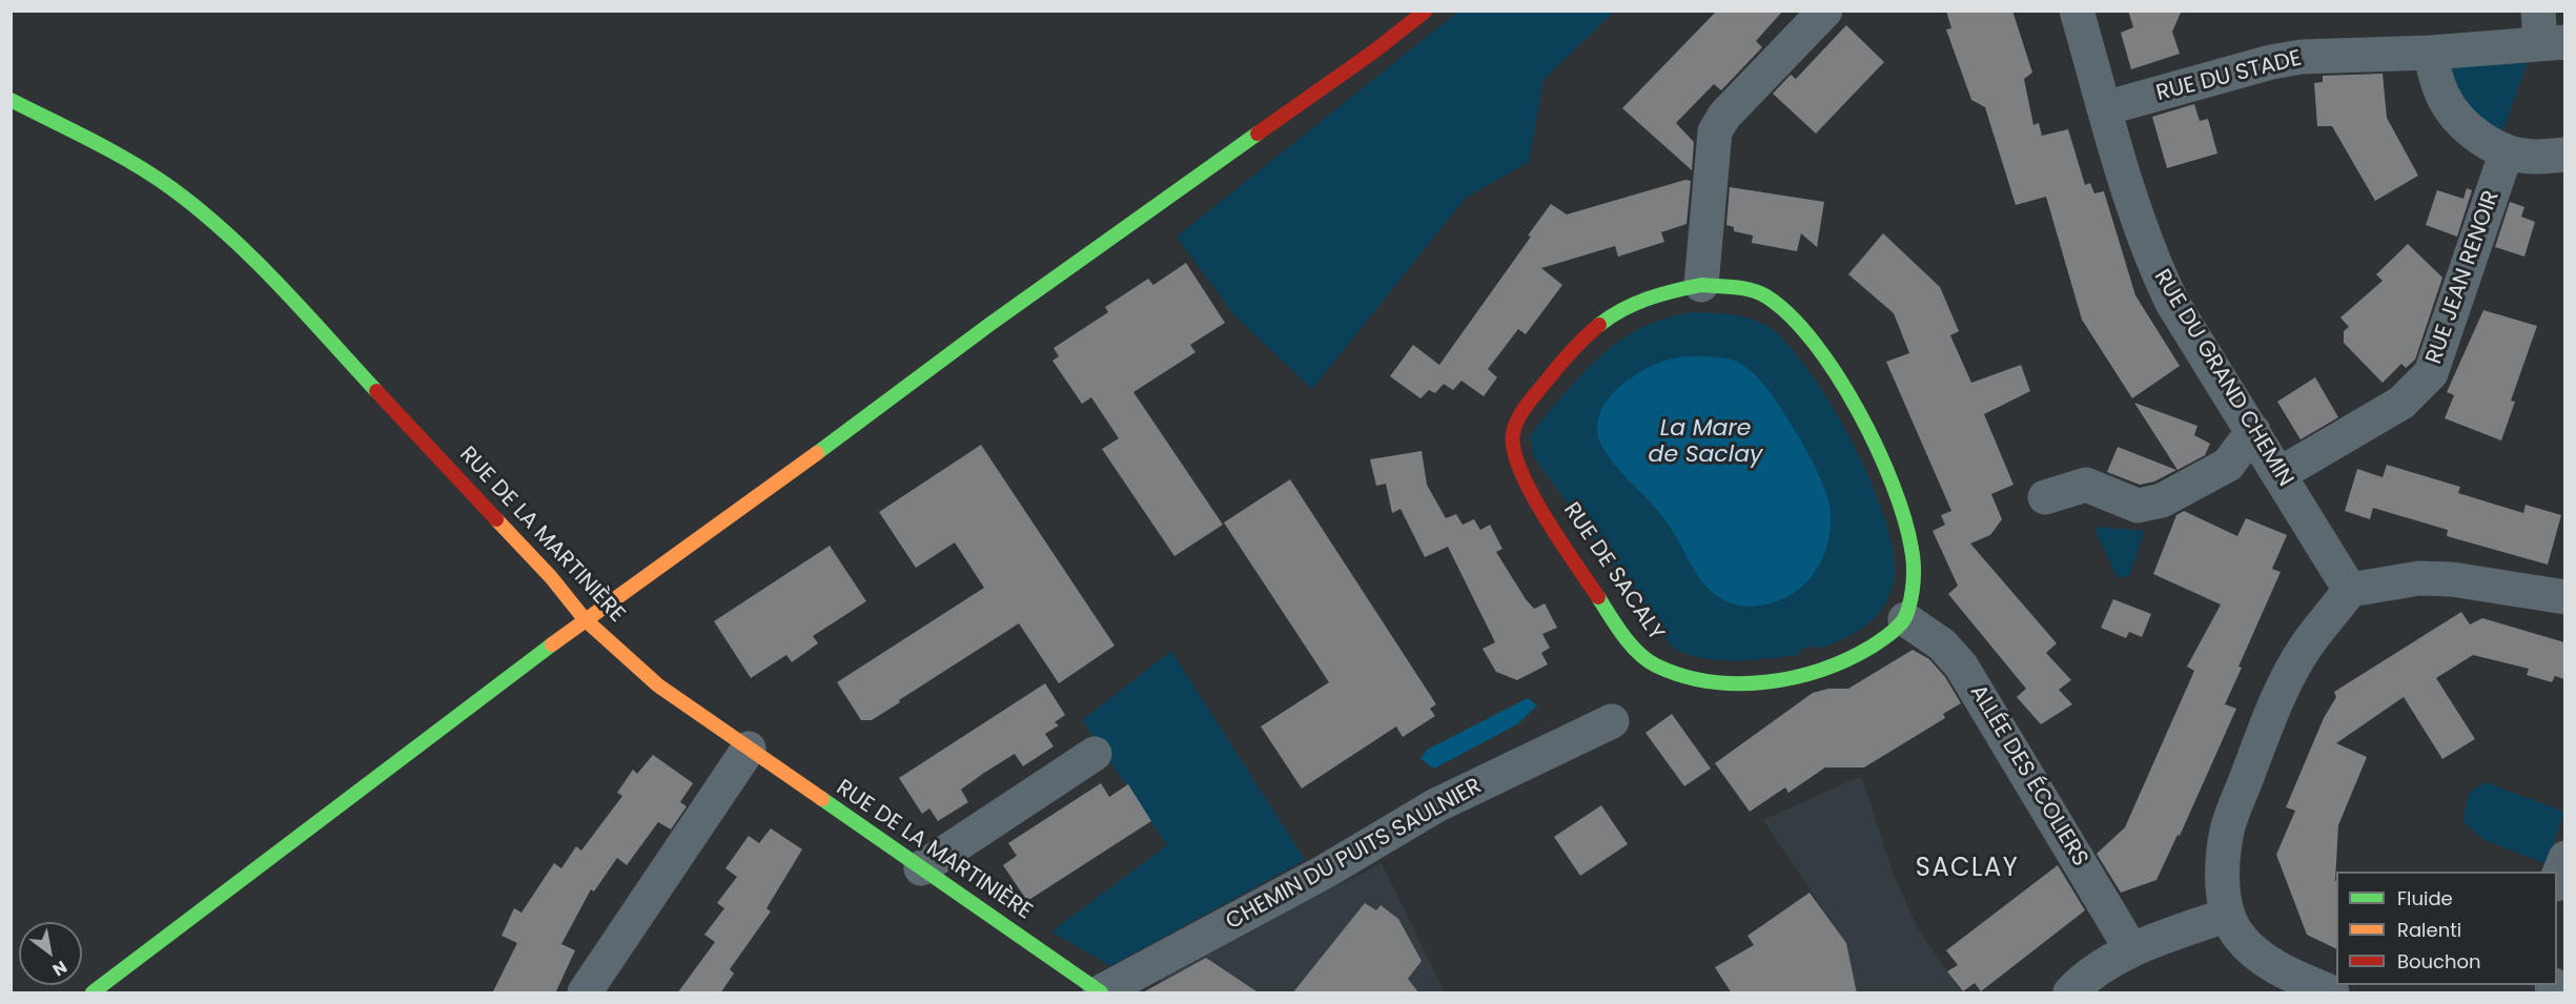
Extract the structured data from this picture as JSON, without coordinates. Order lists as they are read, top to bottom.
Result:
{
  "streets": {
    "street": [
      "RUE DU STADE",
      "RUE JEAN RENOIR",
      "RUE DU GRAND CHEMIN",
      "RUE DE LA MARTINIÈRE",
      "RUE DE SACALY",
      "ALLÉE DES ÉCOLIERS",
      "CHEMIN DU PUITS SAULNIER"
    ]
  },
  "crossings": [
    ["RUE DU STADE", "RUE DU GRAND CHEMIN"],
    ["RUE JEAN RENOIR", "RUE DU GRAND CHEMIN"],
    ["RUE DE LA MARTINIÈRE", "CHEMIN DU PUITS SAULNIER"],
    ["RUE DE SACALY", "ALLÉE DES ÉCOLIERS"]
  ],
  "districts": ["SACLAY"],
  "water": ["La Mare de Saclay"],
  "legend": ["Fluide", "Ralenti", "Bouchon"],
  "north": "bottom right"
}
